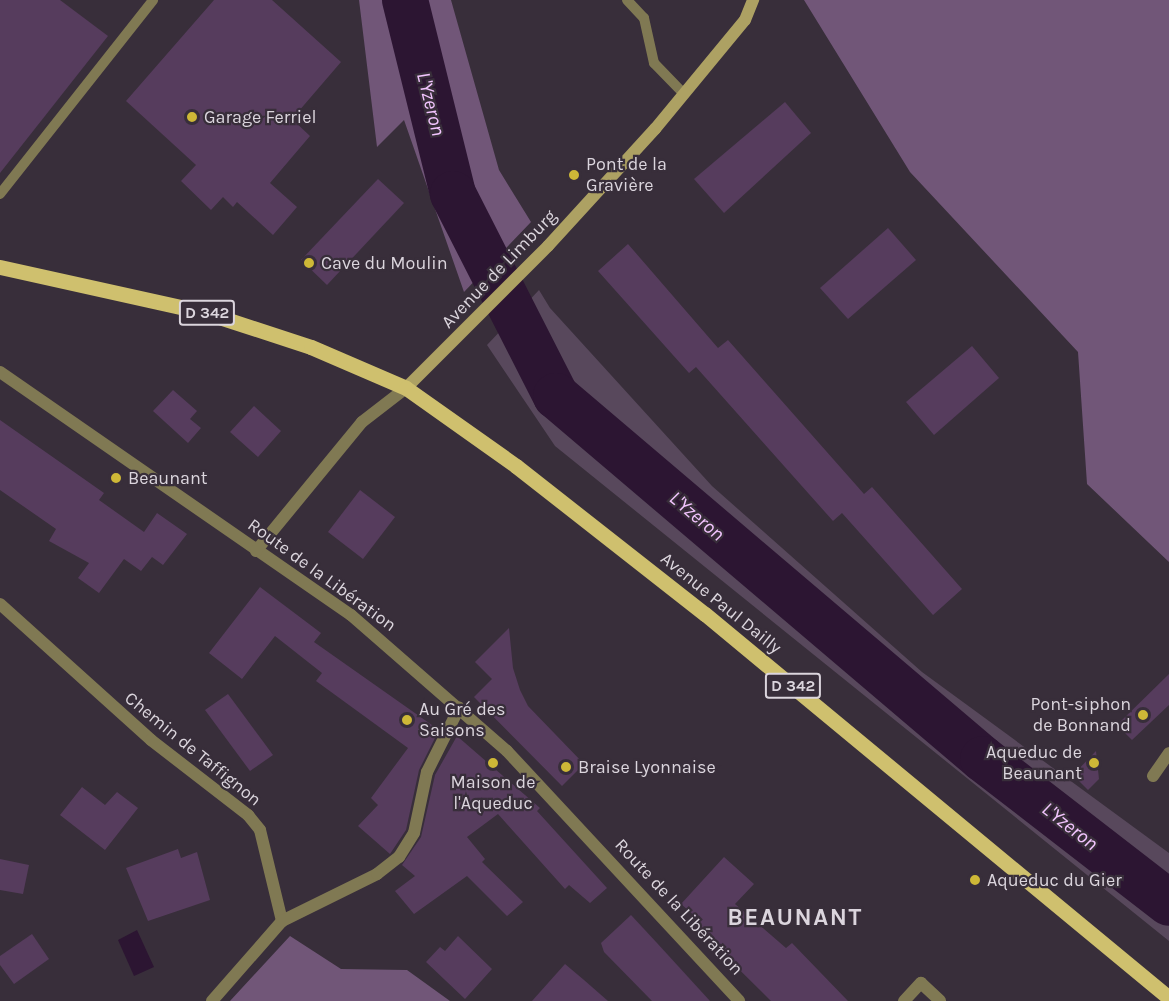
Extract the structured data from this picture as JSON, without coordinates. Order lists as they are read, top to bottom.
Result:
{
  "streets": {
    "main road": ["D 342", "Avenue Paul Dailly"],
    "street": ["Avenue de Limburg", "Route de la Libération", "Chemin de Taffignon"]
  },
  "crossings": [
    ["Avenue de Limburg", "D 342"],
    ["Avenue de Limburg", "Route de la Libération"],
    ["Avenue de Limburg", "Avenue Paul Dailly"],
    ["D 342", "Avenue Paul Dailly"]
  ],
  "districts": ["BEAUNANT"],
  "water": ["L'Yzeron"],
  "places": [
    "Garage Ferriel",
    "Pont de la Gravière",
    "Cave du Moulin",
    "Beaunant",
    "Pont-siphon de Bonnand",
    "Au Gré des Saisons",
    "Maison de l'Aqueduc",
    "Aqueduc de Beaunant",
    "Braise Lyonnaise",
    "Aqueduc du Gier"
  ]
}
